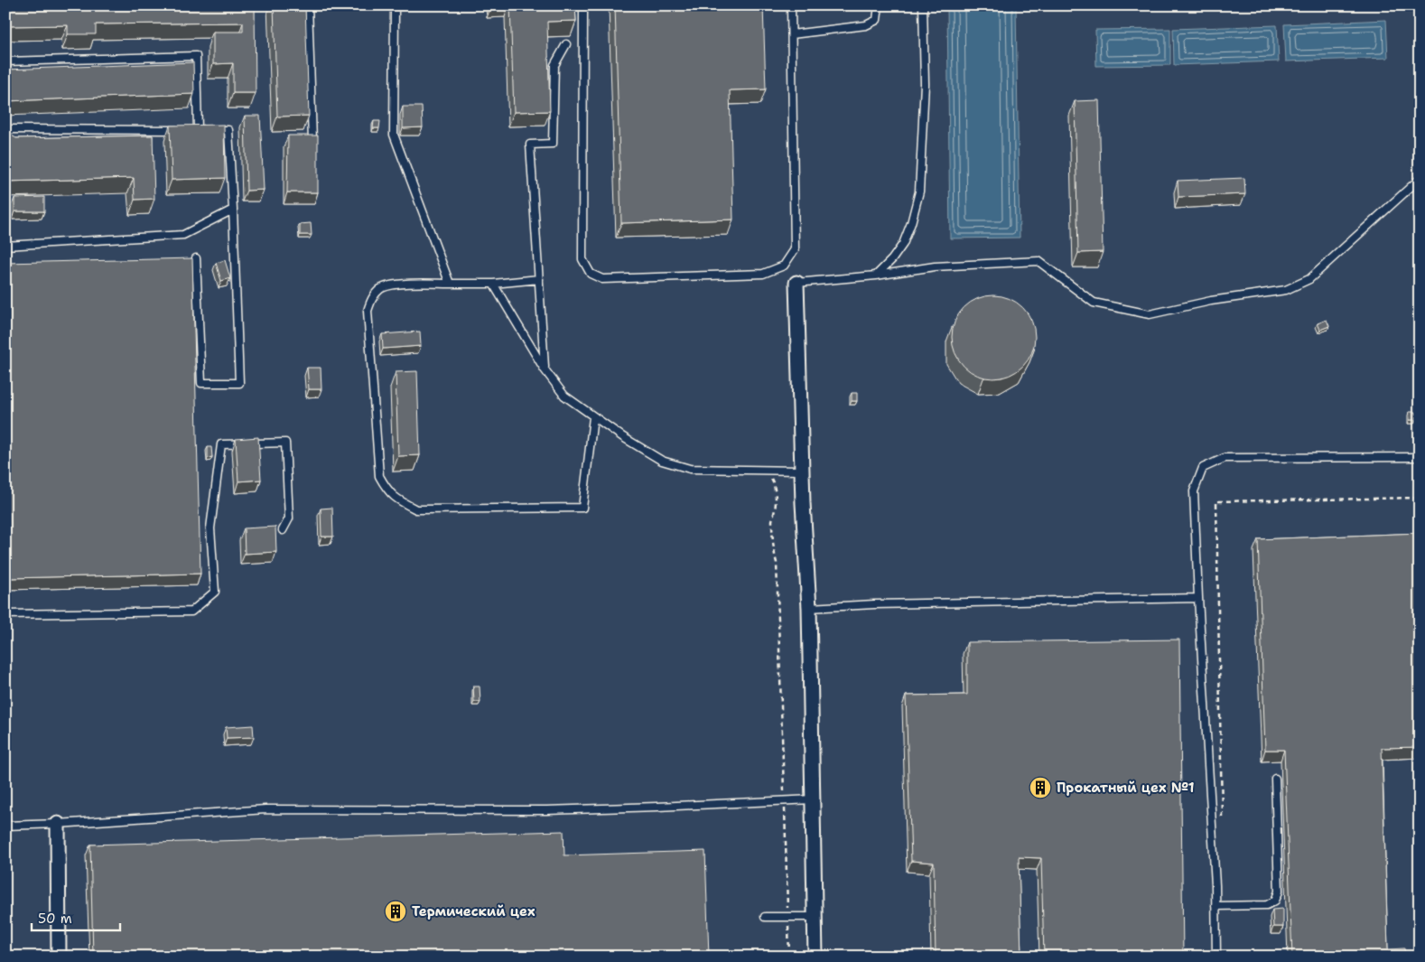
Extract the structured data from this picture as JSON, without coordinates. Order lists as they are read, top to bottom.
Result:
{
  "places": {
    "building": ["Прокатный цех №1", "Термический цех"]
  },
  "scale_bar": "50 m"
}
